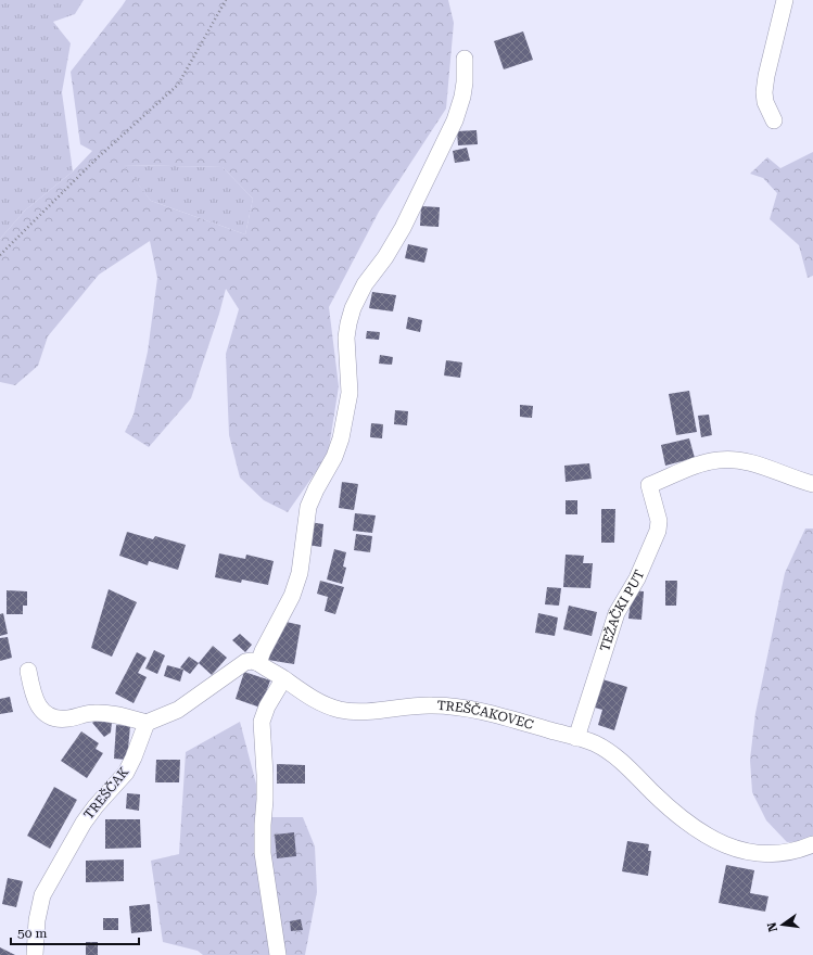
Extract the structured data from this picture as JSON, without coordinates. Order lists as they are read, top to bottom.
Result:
{
  "streets": {
    "street": ["TEŽAČKI PUT", "TREŠČAKOVEC", "TREŠČAK"]
  },
  "crossings": [
    ["TEŽAČKI PUT", "TREŠČAKOVEC"]
  ],
  "scale_bar": "50 m",
  "north": "left"
}
